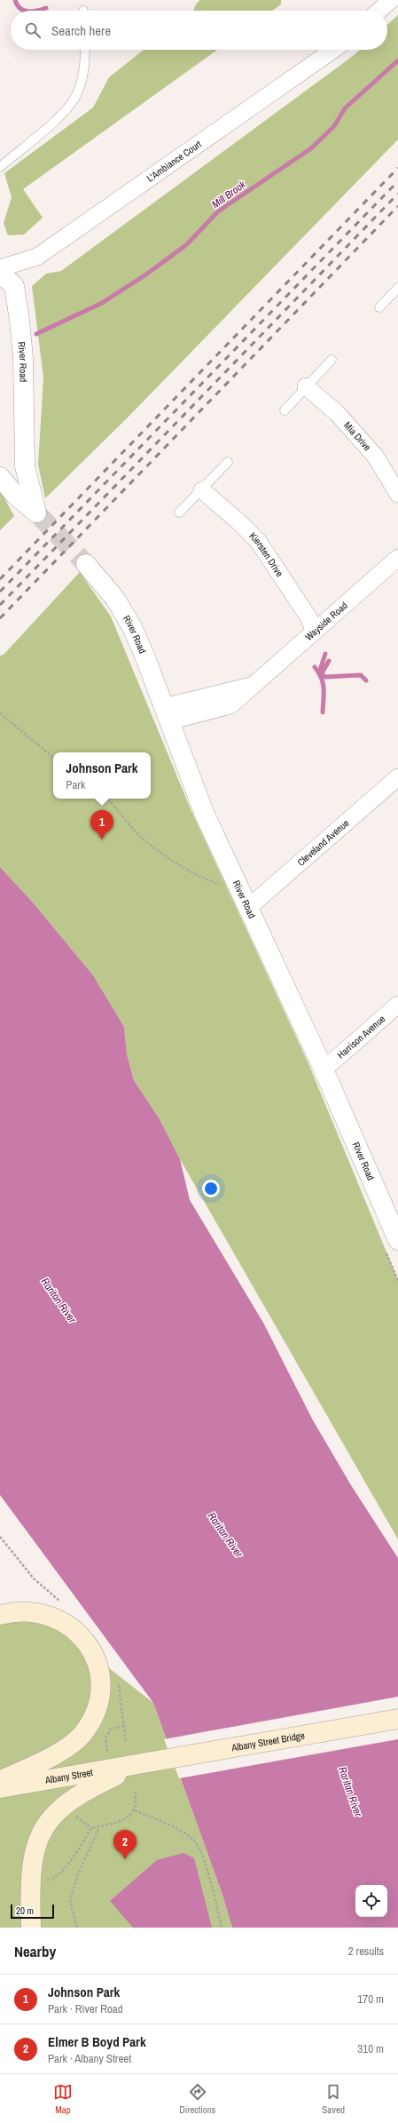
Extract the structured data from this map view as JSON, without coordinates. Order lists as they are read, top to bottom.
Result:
{
  "streets": {
    "main road": ["Albany Street Bridge", "Albany Street"],
    "street": [
      "L'Ambiance Court",
      "River Road",
      "Mia Drive",
      "Kiersten Drive",
      "Wayside Road",
      "Cleveland Avenue",
      "Harrison Avenue"
    ]
  },
  "crossings": [
    ["River Road", "Wayside Road"],
    ["River Road", "Cleveland Avenue"],
    ["River Road", "Harrison Avenue"],
    ["Kiersten Drive", "Wayside Road"],
    ["Albany Street Bridge", "Albany Street"]
  ],
  "water": ["Mill Brook", "Raritan River"],
  "scale_bar": "20 m",
  "page": {
    "search": "Search here",
    "popup": ["Johnson Park", "Park"],
    "pins": ["1", "2"],
    "scale": "20 m",
    "heading": ["Nearby", "2 results"],
    "list": [
      {
        "mark": "1",
        "name": "Johnson Park",
        "note": "Park · River Road",
        "value": "170 m"
      },
      {
        "mark": "2",
        "name": "Elmer B Boyd Park",
        "note": "Park · Albany Street",
        "value": "310 m"
      }
    ],
    "nav": ["Map", "Directions", "Saved"]
  }
}
